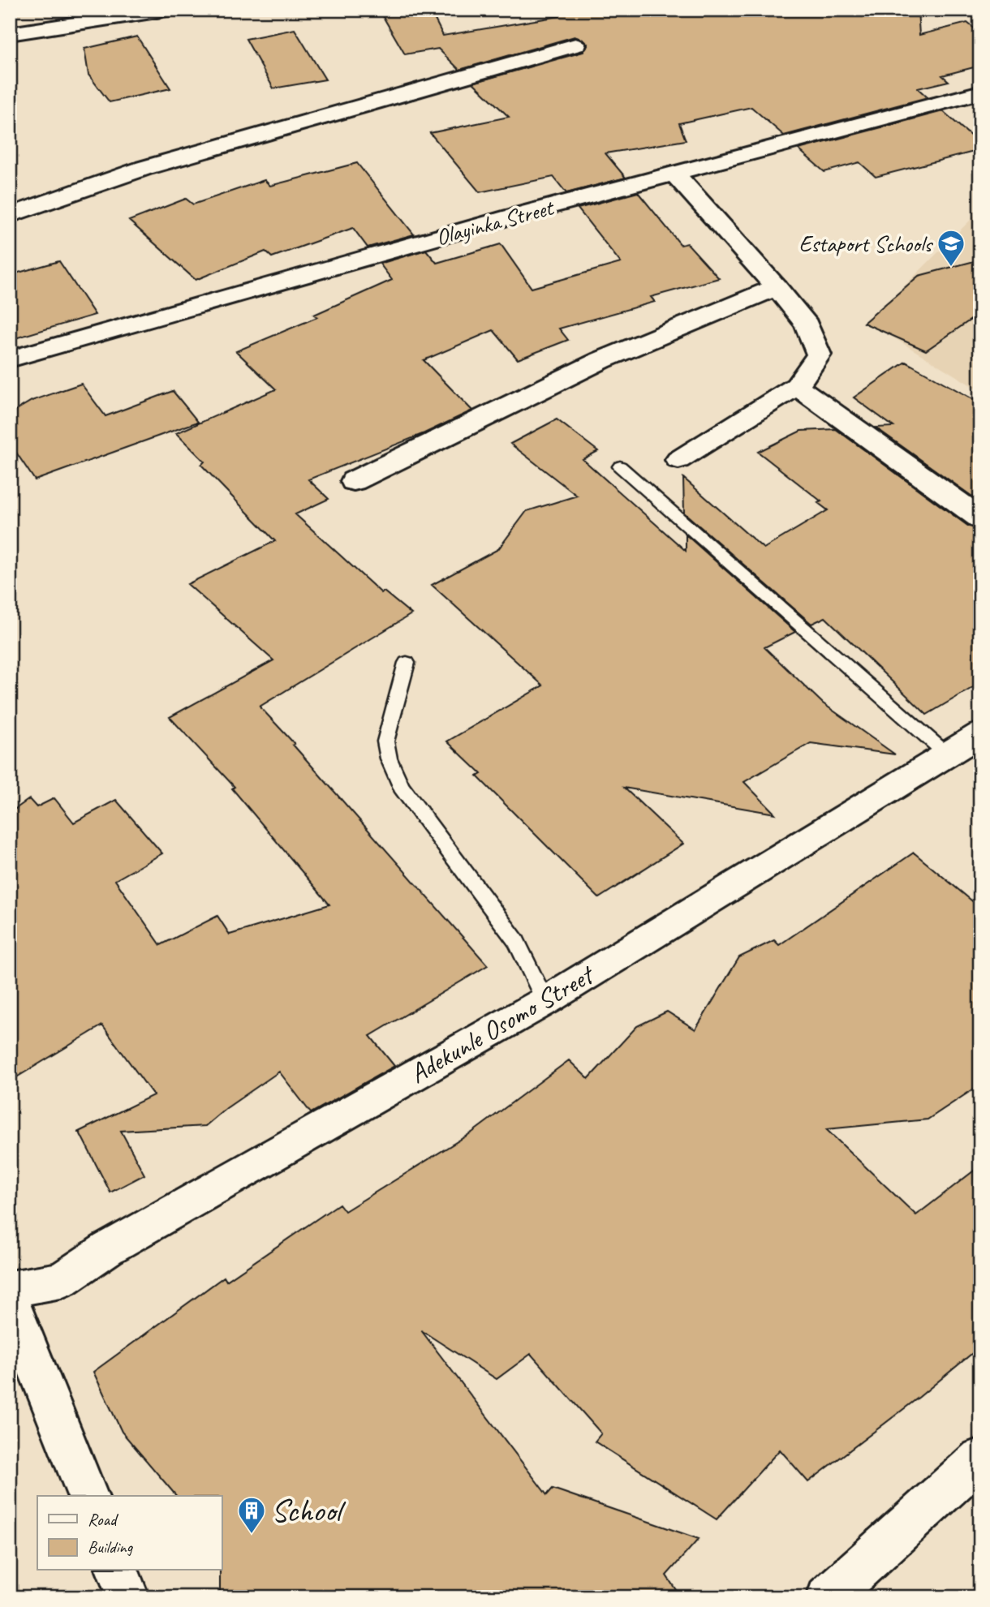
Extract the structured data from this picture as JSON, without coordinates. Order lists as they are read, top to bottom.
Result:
{
  "streets": {
    "street": ["Olayinka Street", "Adekunle Osomo Street"]
  },
  "places": {
    "school or university": ["Estaport Schools"],
    "building": ["School"]
  },
  "legend": ["Road", "Building"]
}
